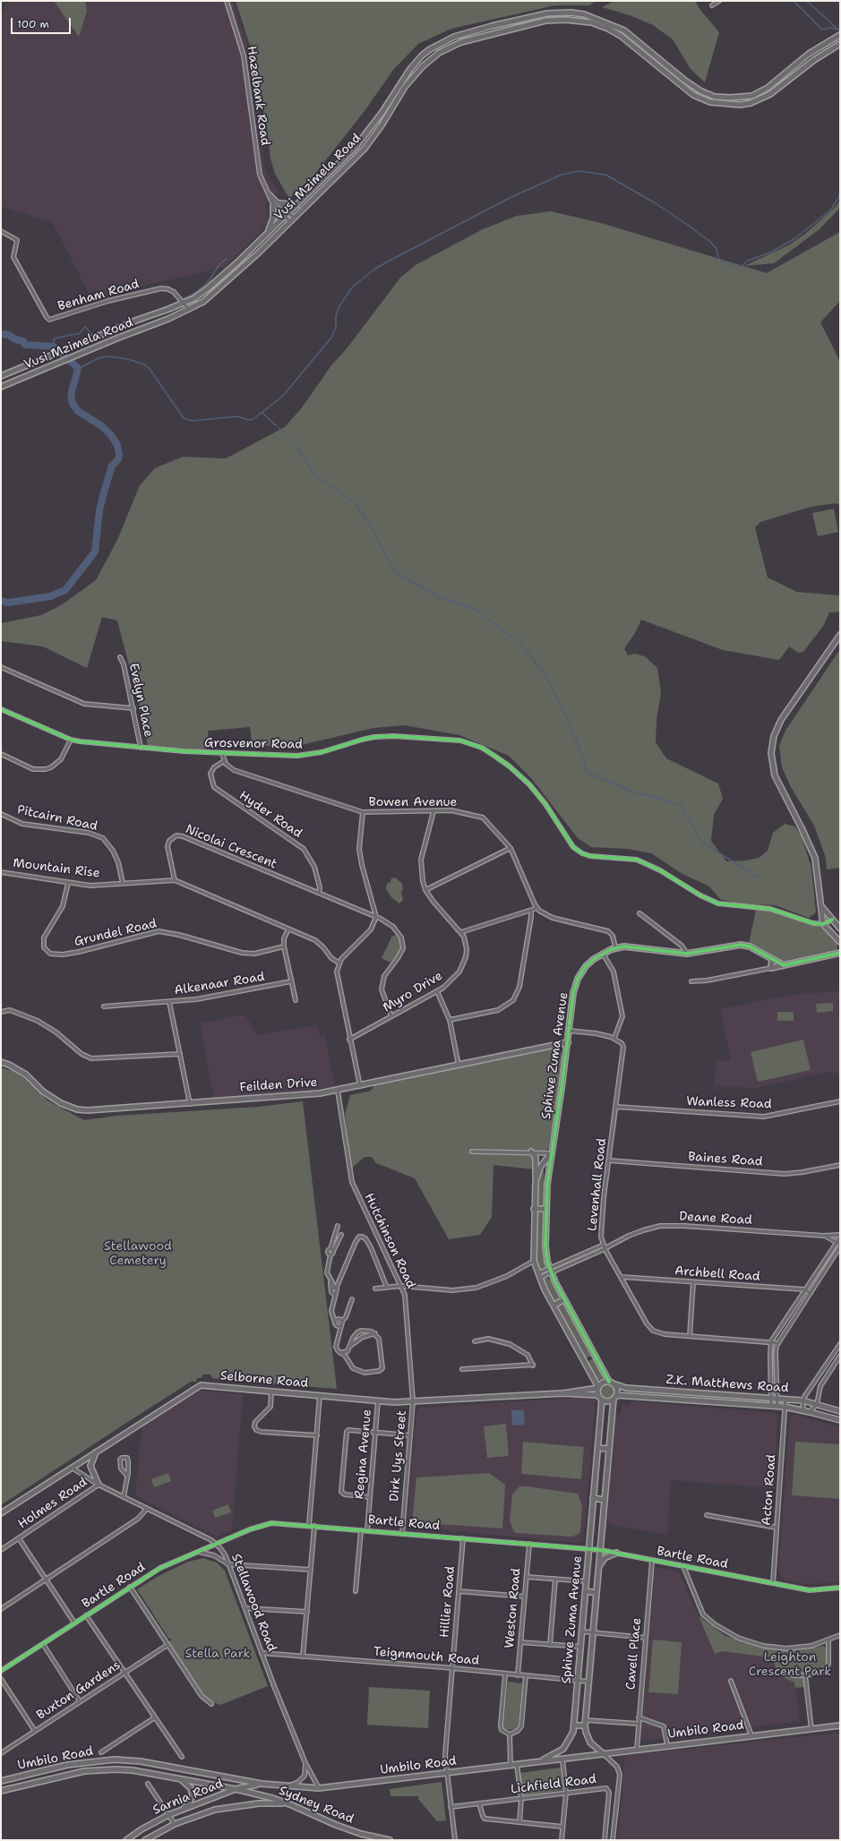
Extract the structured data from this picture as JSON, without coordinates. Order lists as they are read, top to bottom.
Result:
{
  "streets": {
    "main road": [
      "Vusi Mzimela Road",
      "Sphiwe Zuma Avenue",
      "Feilden Drive",
      "Selborne Road",
      "Z.K. Matthews Road",
      "Umbilo Road",
      "Sarnia Road",
      "Sydney Road"
    ],
    "street": [
      "Hazelbank Road",
      "Benham Road",
      "Evelyn Place",
      "Grosvenor Road",
      "Bowen Avenue",
      "Hyder Road",
      "Pitcairn Road",
      "Nicolai Crescent",
      "Mountain Rise",
      "Grundel Road",
      "Alkenaar Road",
      "Myro Drive",
      "Wanless Road",
      "Baines Road",
      "Levenhall Road",
      "Deane Road",
      "Hutchinson Road",
      "Archbell Road",
      "Regina Avenue",
      "Dirk Uys Street",
      "Acton Road",
      "Holmes Road",
      "Bartle Road",
      "Hillier Road",
      "Stellawood Road",
      "Weston Road",
      "Cavell Place",
      "Teignmouth Road",
      "Buxton Gardens",
      "Lichfield Road"
    ]
  },
  "crossings": [
    ["Hazelbank Road", "Vusi Mzimela Road"],
    ["Vusi Mzimela Road", "Benham Road"],
    ["Evelyn Place", "Grosvenor Road"],
    ["Bowen Avenue", "Hyder Road"],
    ["Bowen Avenue", "Myro Drive"],
    ["Hyder Road", "Nicolai Crescent"],
    ["Pitcairn Road", "Mountain Rise"],
    ["Nicolai Crescent", "Mountain Rise"],
    ["Nicolai Crescent", "Myro Drive"],
    ["Mountain Rise", "Grundel Road"],
    ["Alkenaar Road", "Feilden Drive"],
    ["Sphiwe Zuma Avenue", "Feilden Drive"],
    ["Sphiwe Zuma Avenue", "Deane Road"],
    ["Sphiwe Zuma Avenue", "Selborne Road"],
    ["Sphiwe Zuma Avenue", "Z.K. Matthews Road"],
    ["Sphiwe Zuma Avenue", "Bartle Road"],
    ["Sphiwe Zuma Avenue", "Teignmouth Road"],
    ["Sphiwe Zuma Avenue", "Umbilo Road"],
    ["Feilden Drive", "Hutchinson Road"],
    ["Wanless Road", "Levenhall Road"],
    ["Baines Road", "Levenhall Road"],
    ["Levenhall Road", "Deane Road"],
    ["Levenhall Road", "Archbell Road"],
    ["Hutchinson Road", "Selborne Road"],
    ["Hutchinson Road", "Dirk Uys Street"],
    ["Selborne Road", "Z.K. Matthews Road"],
    ["Selborne Road", "Regina Avenue"],
    ["Selborne Road", "Dirk Uys Street"],
    ["Selborne Road", "Stellawood Road"],
    ["Z.K. Matthews Road", "Acton Road"],
    ["Regina Avenue", "Bartle Road"],
    ["Dirk Uys Street", "Bartle Road"],
    ["Acton Road", "Bartle Road"],
    ["Holmes Road", "Stellawood Road"],
    ["Bartle Road", "Hillier Road"],
    ["Bartle Road", "Stellawood Road"],
    ["Bartle Road", "Weston Road"],
    ["Bartle Road", "Cavell Place"],
    ["Hillier Road", "Teignmouth Road"],
    ["Hillier Road", "Umbilo Road"],
    ["Hillier Road", "Lichfield Road"],
    ["Stellawood Road", "Teignmouth Road"],
    ["Stellawood Road", "Umbilo Road"],
    ["Weston Road", "Teignmouth Road"],
    ["Cavell Place", "Umbilo Road"],
    ["Umbilo Road", "Sarnia Road"],
    ["Umbilo Road", "Sydney Road"],
    ["Sarnia Road", "Sydney Road"]
  ],
  "parks": ["Stellawood Cemetery", "Stella Park", "Leighton Crescent Park"],
  "scale_bar": "100 m"
}
